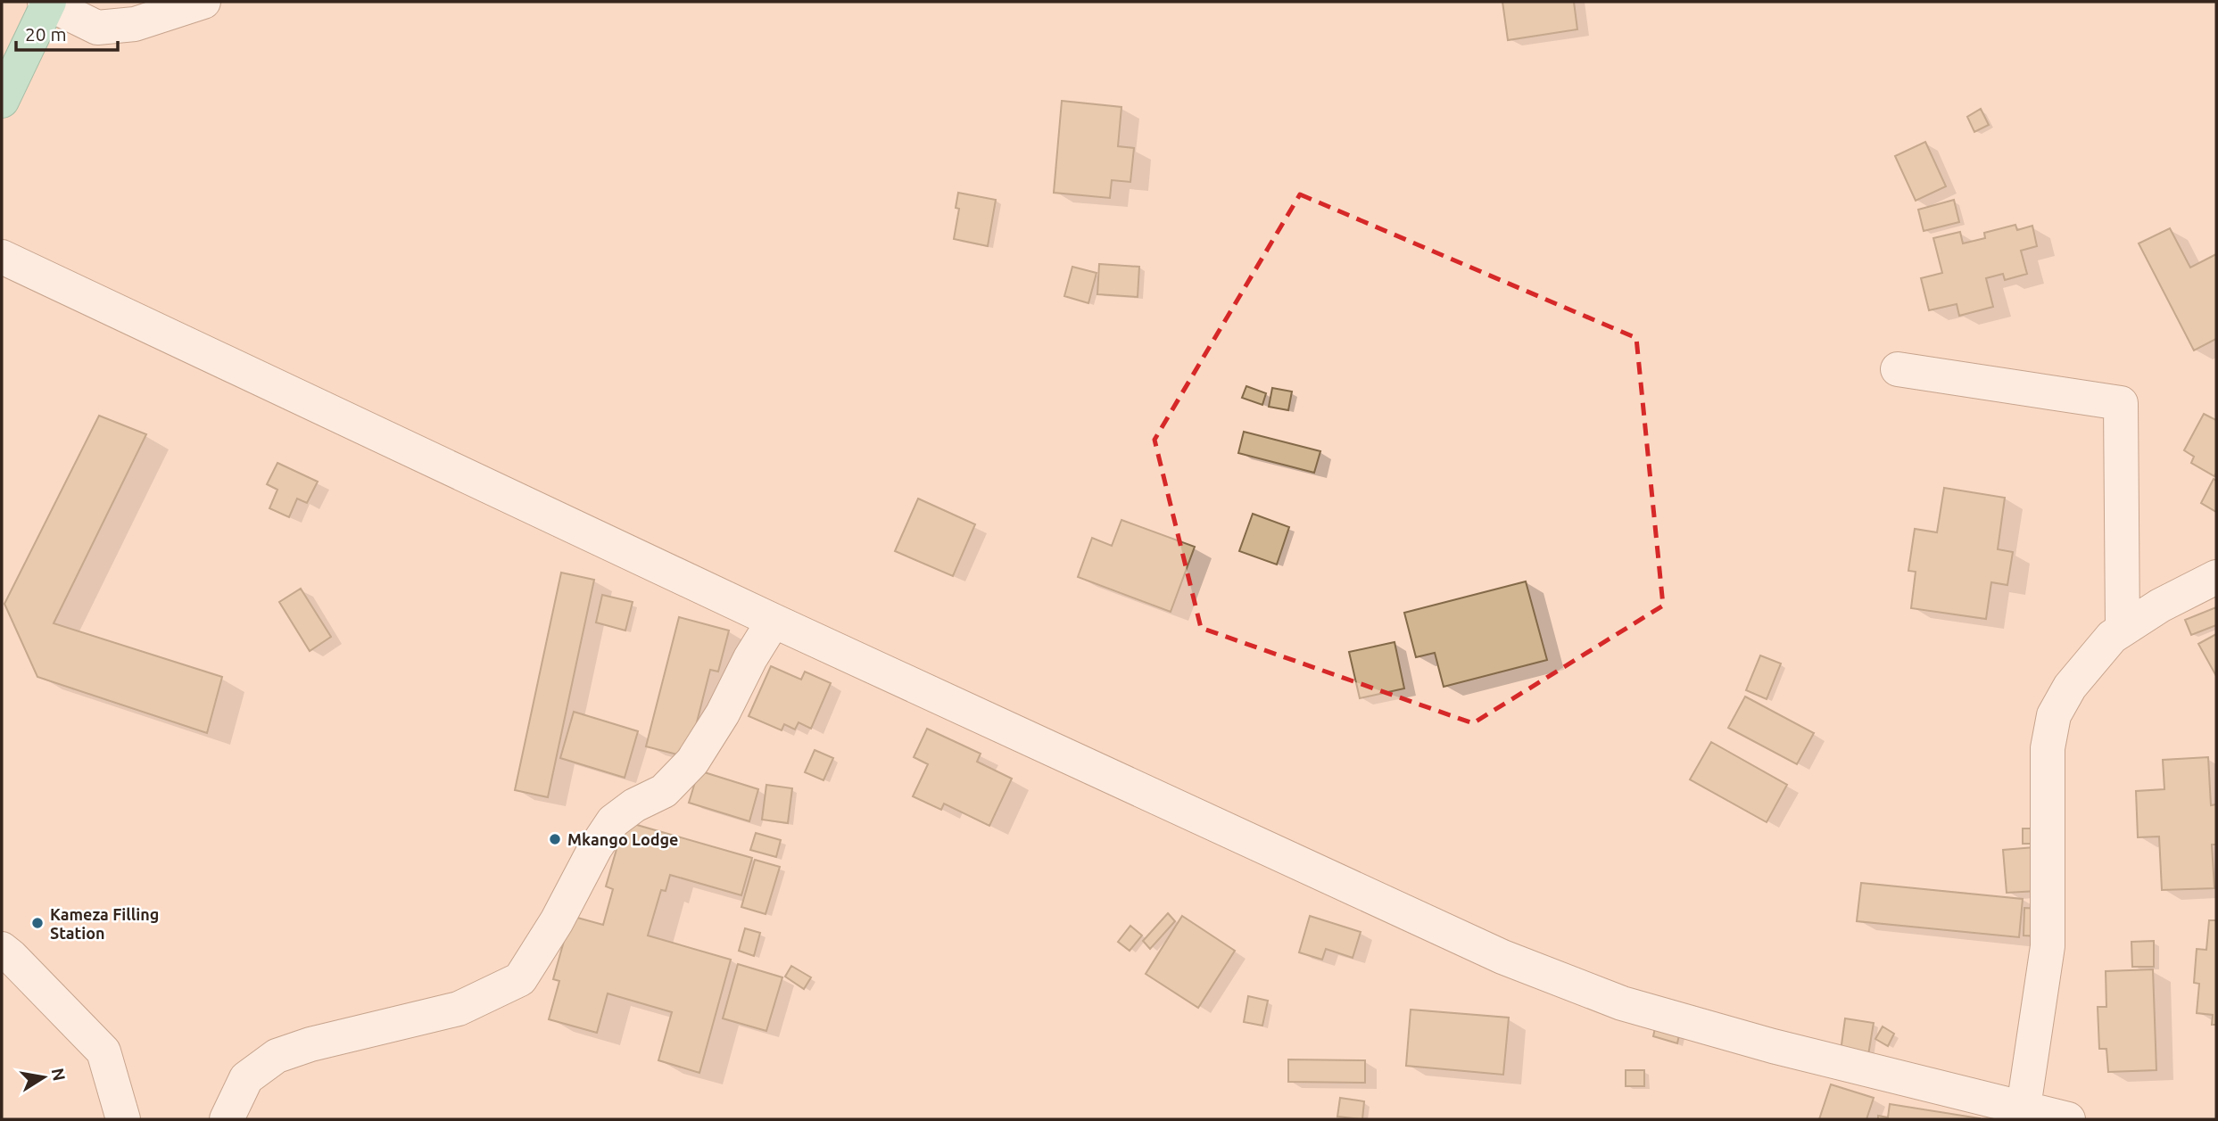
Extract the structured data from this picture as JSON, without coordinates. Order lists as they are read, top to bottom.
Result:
{
  "places": ["Mkango Lodge", "Kameza Filling Station"],
  "scale_bar": "20 m",
  "north": "right"
}
